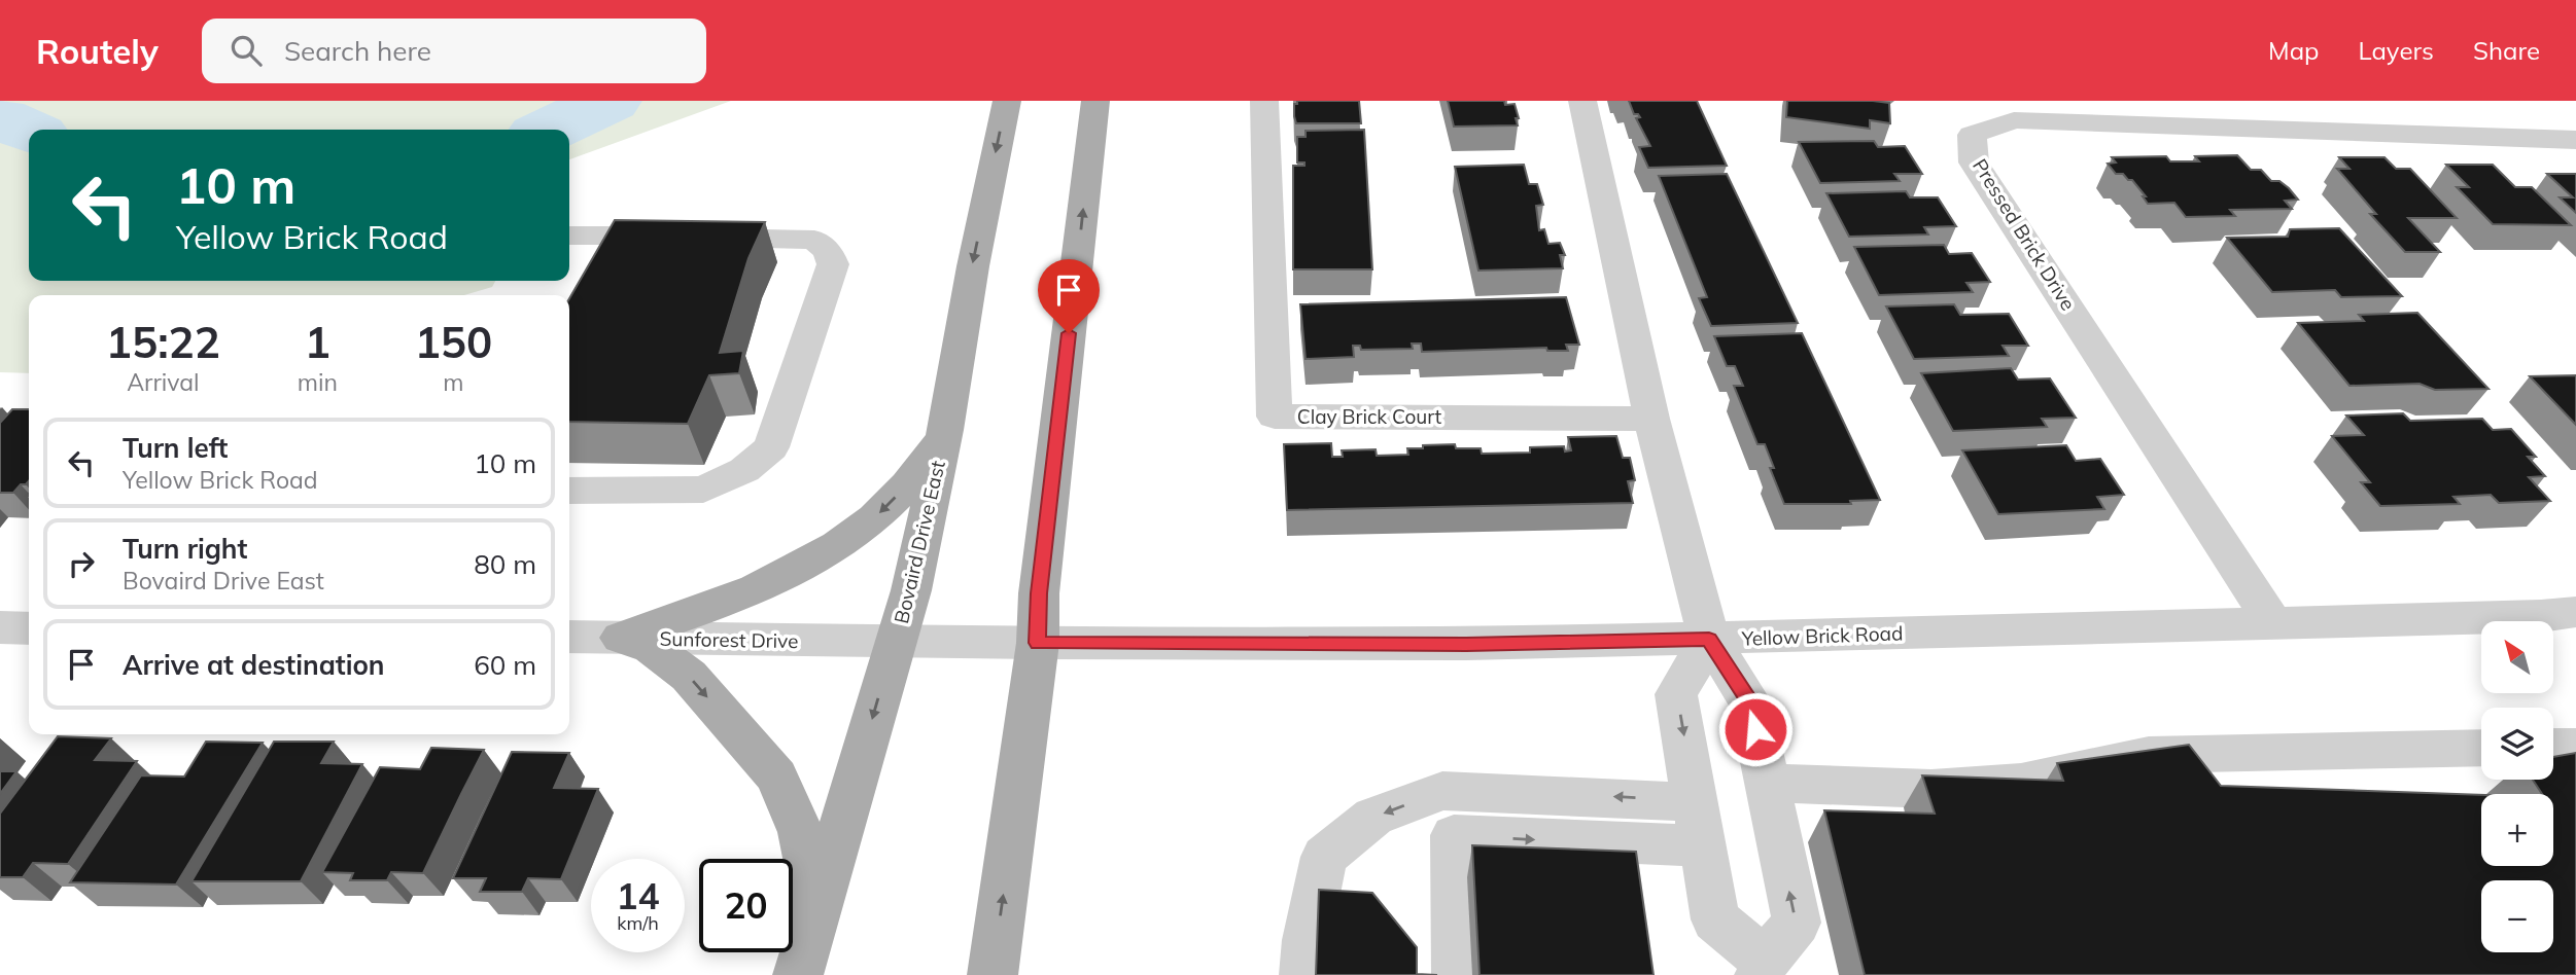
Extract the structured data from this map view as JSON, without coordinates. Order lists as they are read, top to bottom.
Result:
{
  "streets": {
    "main road": ["Bovaird Drive East"],
    "street": [
      "Pressed Brick Drive",
      "Clay Brick Court",
      "Yellow Brick Road",
      "Sunforest Drive"
    ]
  },
  "crossings": [
    ["Pressed Brick Drive", "Yellow Brick Road"],
    ["Bovaird Drive East", "Yellow Brick Road"],
    ["Bovaird Drive East", "Sunforest Drive"],
    ["Yellow Brick Road", "Sunforest Drive"]
  ],
  "north": "top left",
  "page": {
    "header": "Routely",
    "search": "Search here",
    "nav": ["Map", "Layers", "Share"],
    "turn": ["10 m", "Yellow Brick Road"],
    "eta": [
      "15:22",
      "Arrival",
      "1",
      "min",
      "150",
      "m"
    ],
    "list": [
      {
        "name": "Turn left",
        "note": "Yellow Brick Road",
        "value": "10 m"
      },
      {
        "name": "Turn right",
        "note": "Bovaird Drive East",
        "value": "80 m"
      },
      {
        "name": "Arrive at destination",
        "value": "60 m"
      }
    ],
    "map_buttons": ["+", "−"],
    "speed": "14 km/h",
    "limit": "20"
  }
}
